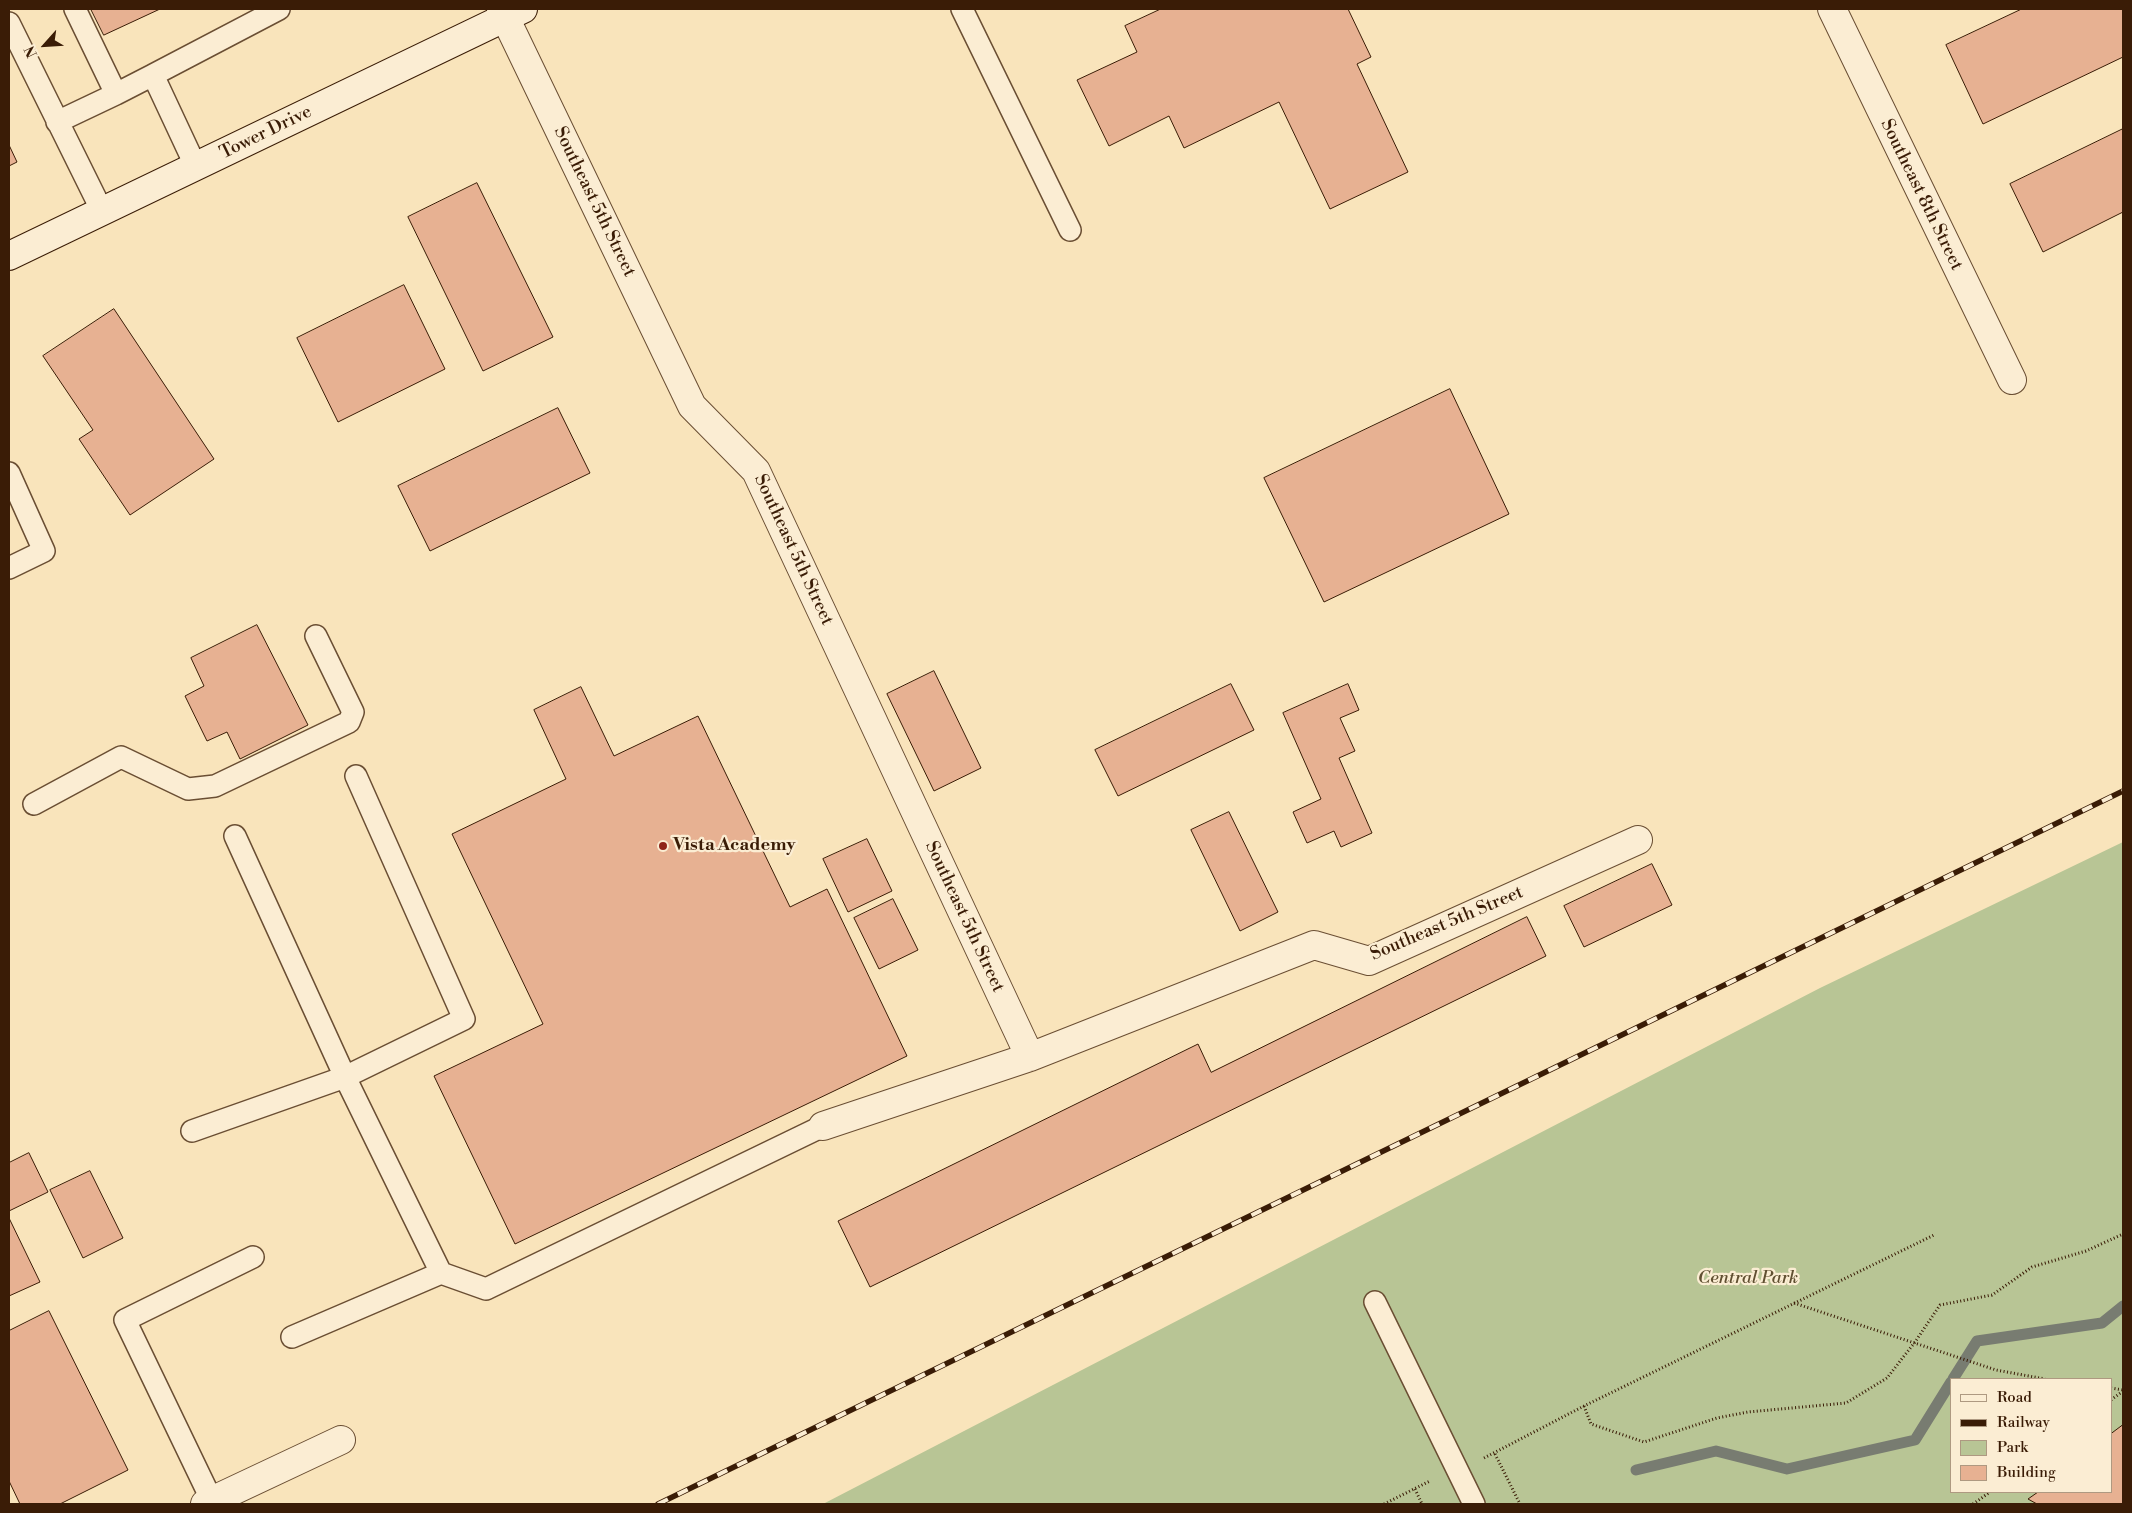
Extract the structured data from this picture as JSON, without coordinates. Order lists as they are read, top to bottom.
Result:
{
  "streets": {
    "street": ["Tower Drive", "Southeast 8th Street", "Southeast 5th Street"]
  },
  "crossings": [
    ["Tower Drive", "Southeast 5th Street"]
  ],
  "parks": ["Central Park"],
  "places": ["Vista Academy"],
  "legend": [
    "Road",
    "Railway",
    "Park",
    "Building"
  ],
  "north": "bottom left"
}
